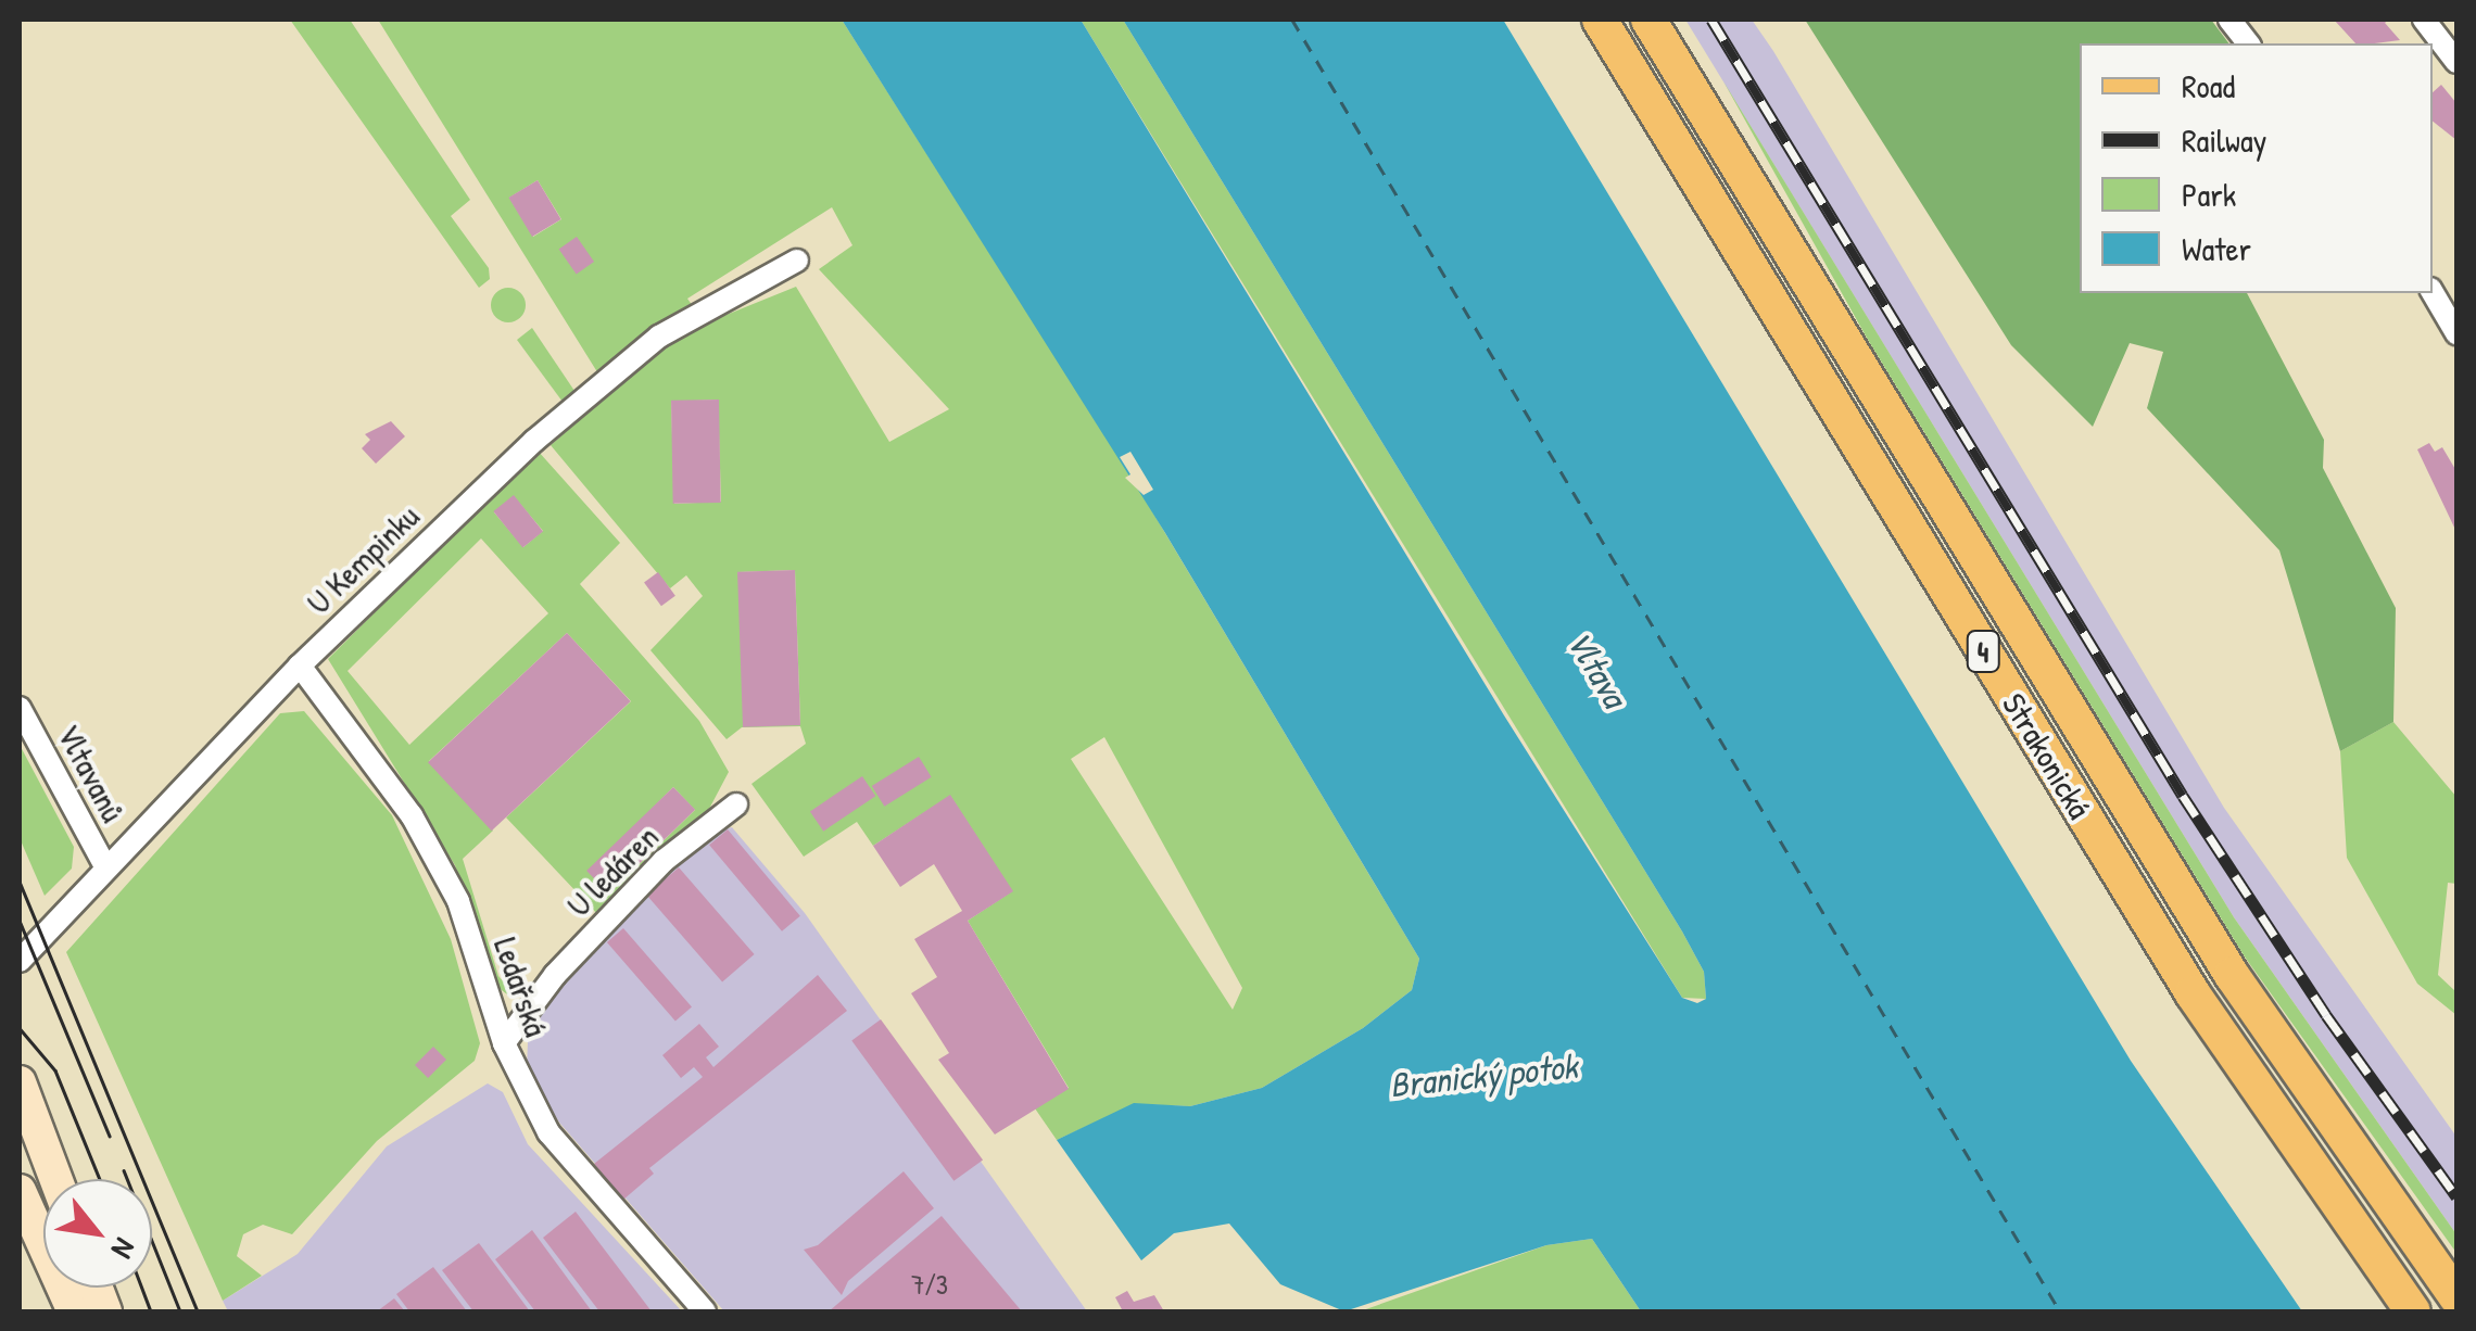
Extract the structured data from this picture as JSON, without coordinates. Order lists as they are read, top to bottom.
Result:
{
  "streets": {
    "main road": ["4", "Strakonická"],
    "street": [
      "U Kempinku",
      "Vltavanů",
      "U ledáren",
      "Ledařská"
    ]
  },
  "crossings": [
    ["U Kempinku", "Vltavanů"],
    ["U Kempinku", "Ledařská"],
    ["U ledáren", "Ledařská"]
  ],
  "water": ["Vltava", "Branický potok"],
  "house_numbers": ["7/3"],
  "legend": [
    "Road",
    "Railway",
    "Park",
    "Water"
  ],
  "north": "bottom right"
}
